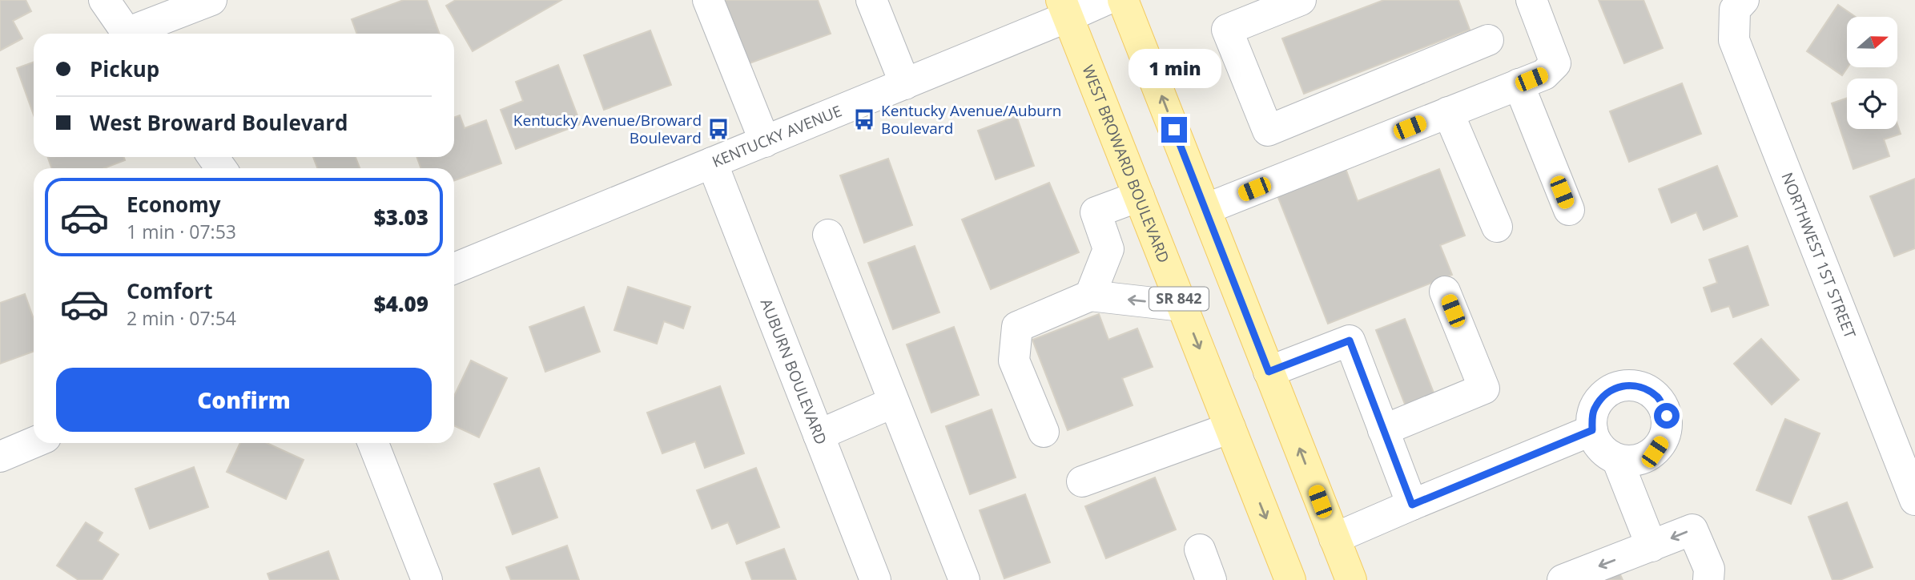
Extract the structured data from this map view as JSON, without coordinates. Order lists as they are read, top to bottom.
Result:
{
  "streets": {
    "main road": ["WEST BROWARD BOULEVARD", "SR 842"],
    "street": ["KENTUCKY AVENUE", "NORTHWEST 1ST STREET", "AUBURN BOULEVARD"]
  },
  "crossings": [
    ["KENTUCKY AVENUE", "WEST BROWARD BOULEVARD"],
    ["KENTUCKY AVENUE", "AUBURN BOULEVARD"]
  ],
  "places": {
    "bus stop": ["Kentucky Avenue/Auburn Boulevard", "Kentucky Avenue/Broward Boulevard"]
  },
  "north": "right",
  "page": {
    "banner": ["Pickup", "West Broward Boulevard"],
    "bubble": "1 min",
    "list": [
      {
        "name": "Economy",
        "note": "1 min · 07:53",
        "value": "$3.03"
      },
      {
        "name": "Comfort",
        "note": "2 min · 07:54",
        "value": "$4.09"
      }
    ],
    "buttons": "Confirm"
  }
}
